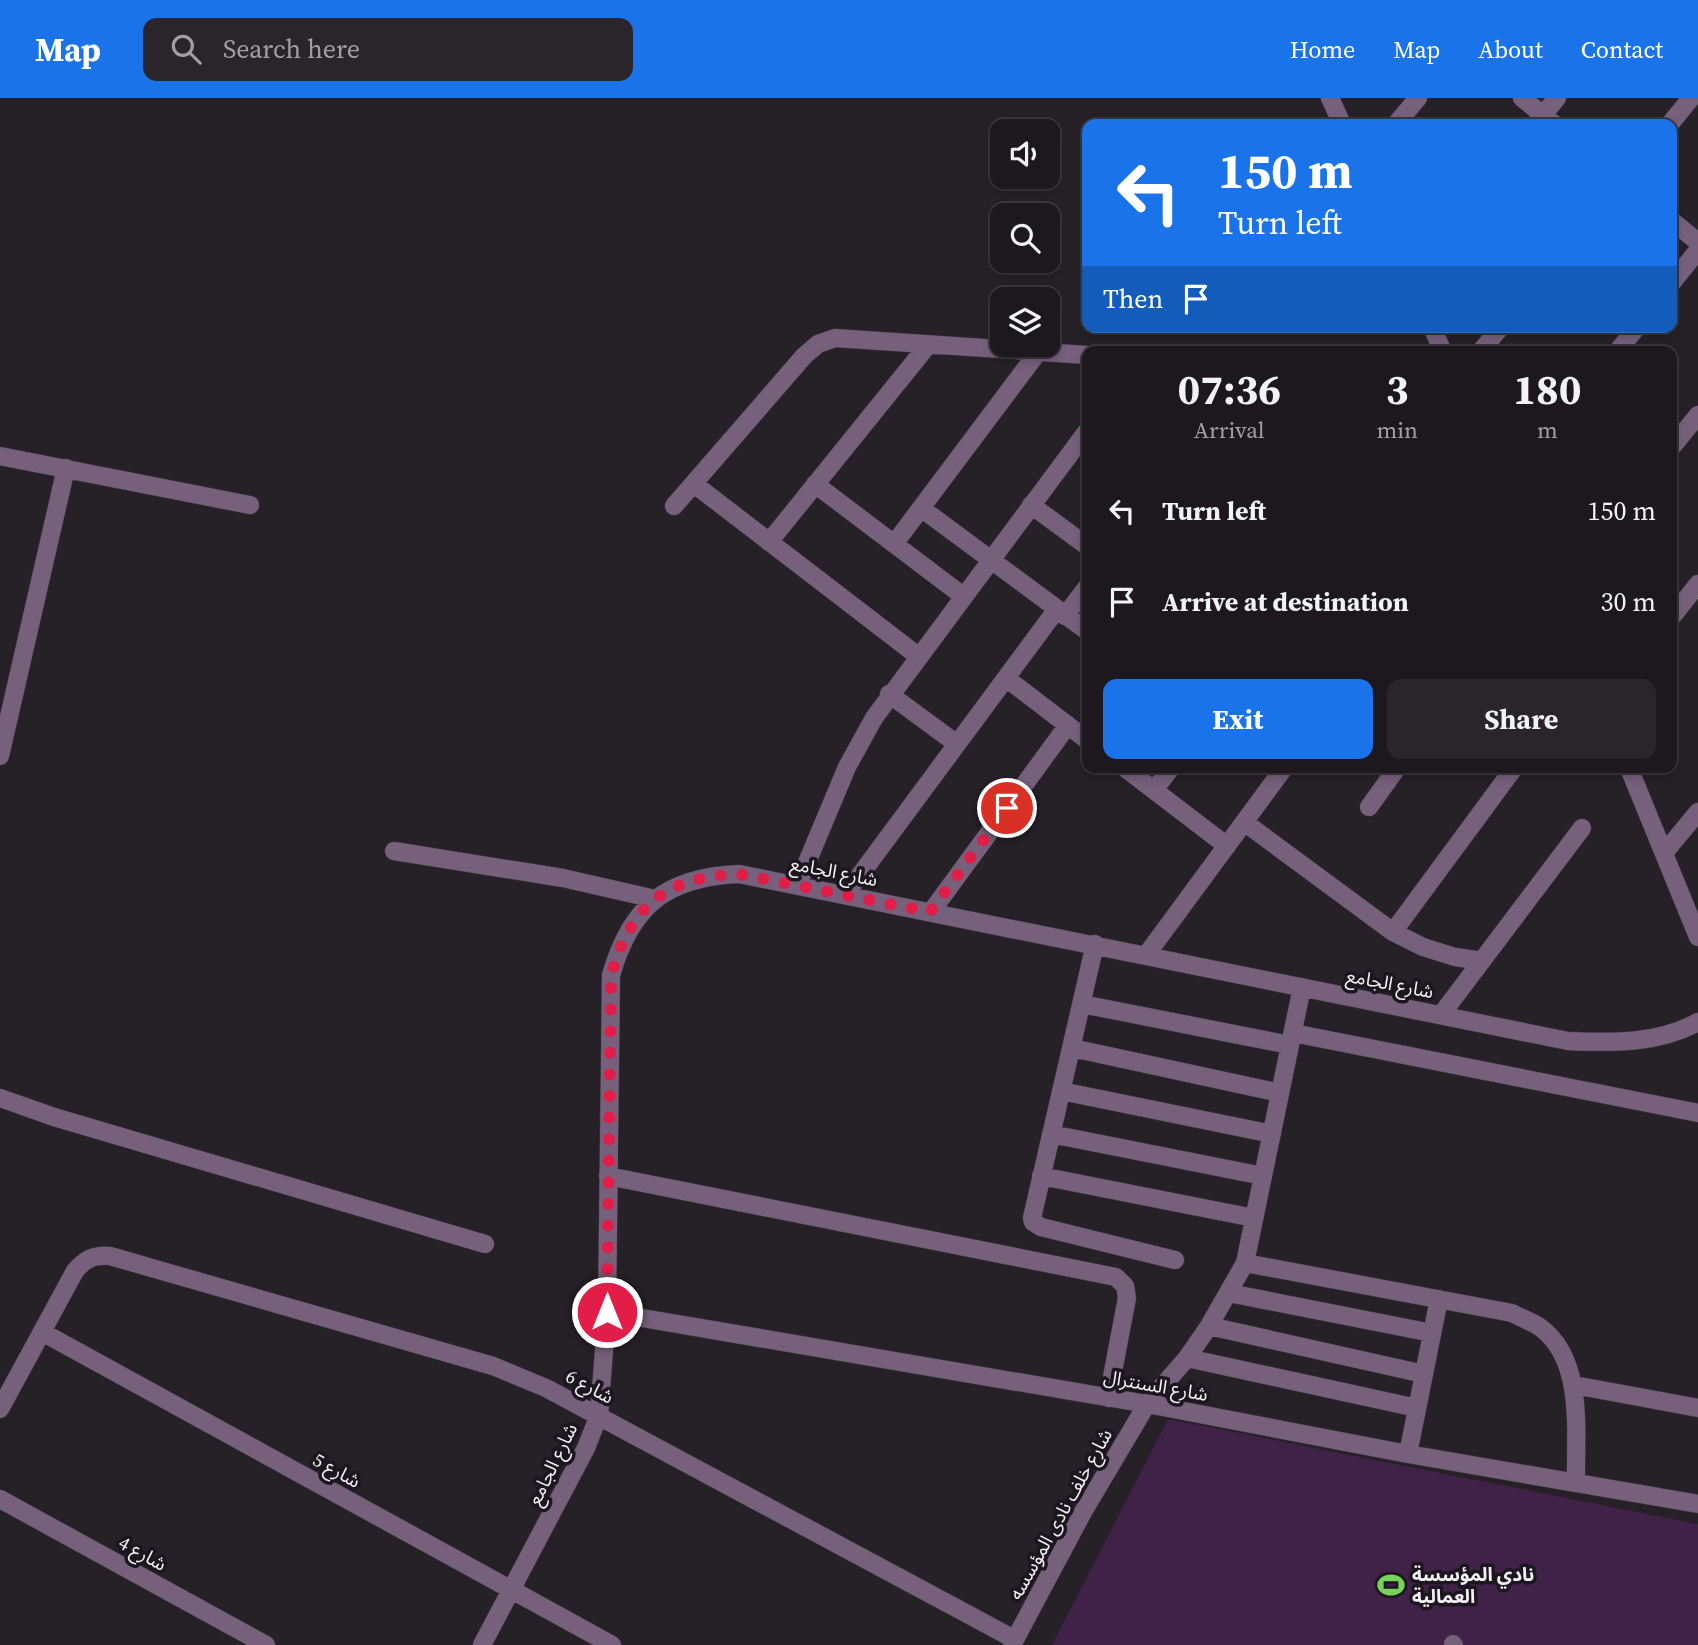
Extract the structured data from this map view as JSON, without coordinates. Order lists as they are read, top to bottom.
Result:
{
  "streets": {
    "street": [
      "شارع الجامع",
      "شارع السنترال",
      "شارع 6",
      "شارع 5",
      "شارع خلف نادى المؤسسه",
      "شارع 4"
    ]
  },
  "crossings": [
    ["شارع الجامع", "شارع السنترال"],
    ["شارع الجامع", "شارع 6"],
    ["شارع الجامع", "شارع 5"],
    ["شارع الجامع", "شارع خلف نادى المؤسسه"],
    ["شارع السنترال", "شارع خلف نادى المؤسسه"],
    ["شارع 6", "شارع 5"],
    ["شارع 6", "شارع خلف نادى المؤسسه"]
  ],
  "places": {
    "sports": ["نادي المؤسسة العمالية"]
  },
  "page": {
    "header": "Map",
    "search": "Search here",
    "nav": [
      "Home",
      "Map",
      "About",
      "Contact"
    ],
    "turn": ["150 m", "Turn left"],
    "then": "Then",
    "eta": [
      "07:36",
      "Arrival",
      "3",
      "min",
      "180",
      "m"
    ],
    "list": [
      {
        "name": "Turn left",
        "value": "150 m"
      },
      {
        "name": "Arrive at destination",
        "value": "30 m"
      }
    ],
    "buttons": ["Exit", "Share"]
  }
}
